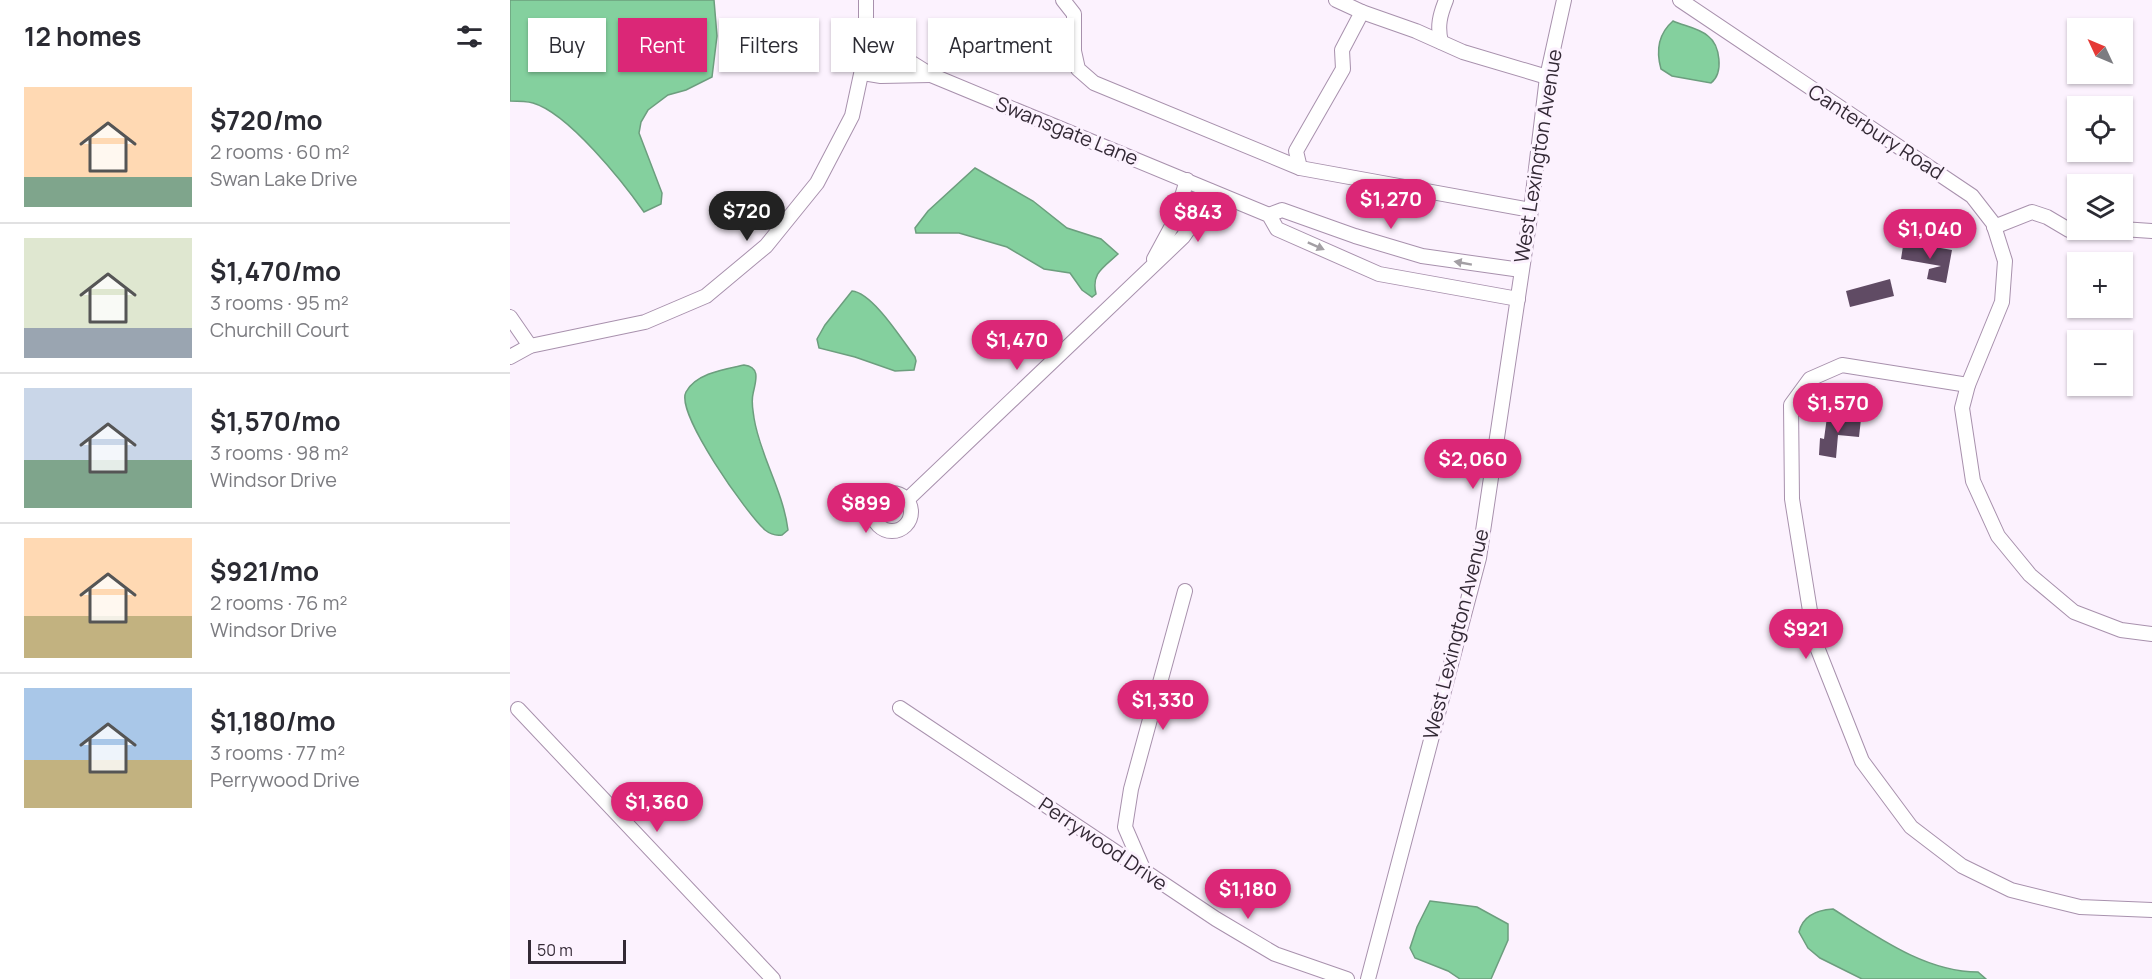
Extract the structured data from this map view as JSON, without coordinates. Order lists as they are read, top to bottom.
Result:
{
  "streets": {
    "street": [
      "Swansgate Lane",
      "Canterbury Road",
      "West Lexington Avenue",
      "Perrywood Drive"
    ]
  },
  "crossings": [
    ["Swansgate Lane", "West Lexington Avenue"]
  ],
  "scale_bar": "50 m",
  "north": "top left",
  "page": {
    "heading": "12 homes",
    "map_buttons": ["+", "−"],
    "chip": [
      "Buy",
      "Rent",
      "Filters",
      "New",
      "Apartment"
    ],
    "list": [
      {
        "name": "$720/mo",
        "note": "2 rooms · 60 m² · Swan Lake Drive"
      },
      {
        "name": "$1,470/mo",
        "note": "3 rooms · 95 m² · Churchill Court"
      },
      {
        "name": "$1,570/mo",
        "note": "3 rooms · 98 m² · Windsor Drive"
      },
      {
        "name": "$921/mo",
        "note": "2 rooms · 76 m² · Windsor Drive"
      },
      {
        "name": "$1,180/mo",
        "note": "3 rooms · 77 m² · Perrywood Drive"
      }
    ],
    "price": [
      "$1,270",
      "$720",
      "$843",
      "$1,040",
      "$1,470",
      "$1,570",
      "$2,060",
      "$899",
      "$921",
      "$1,330",
      "$1,360",
      "$1,180"
    ],
    "scale": "50 m"
  }
}
